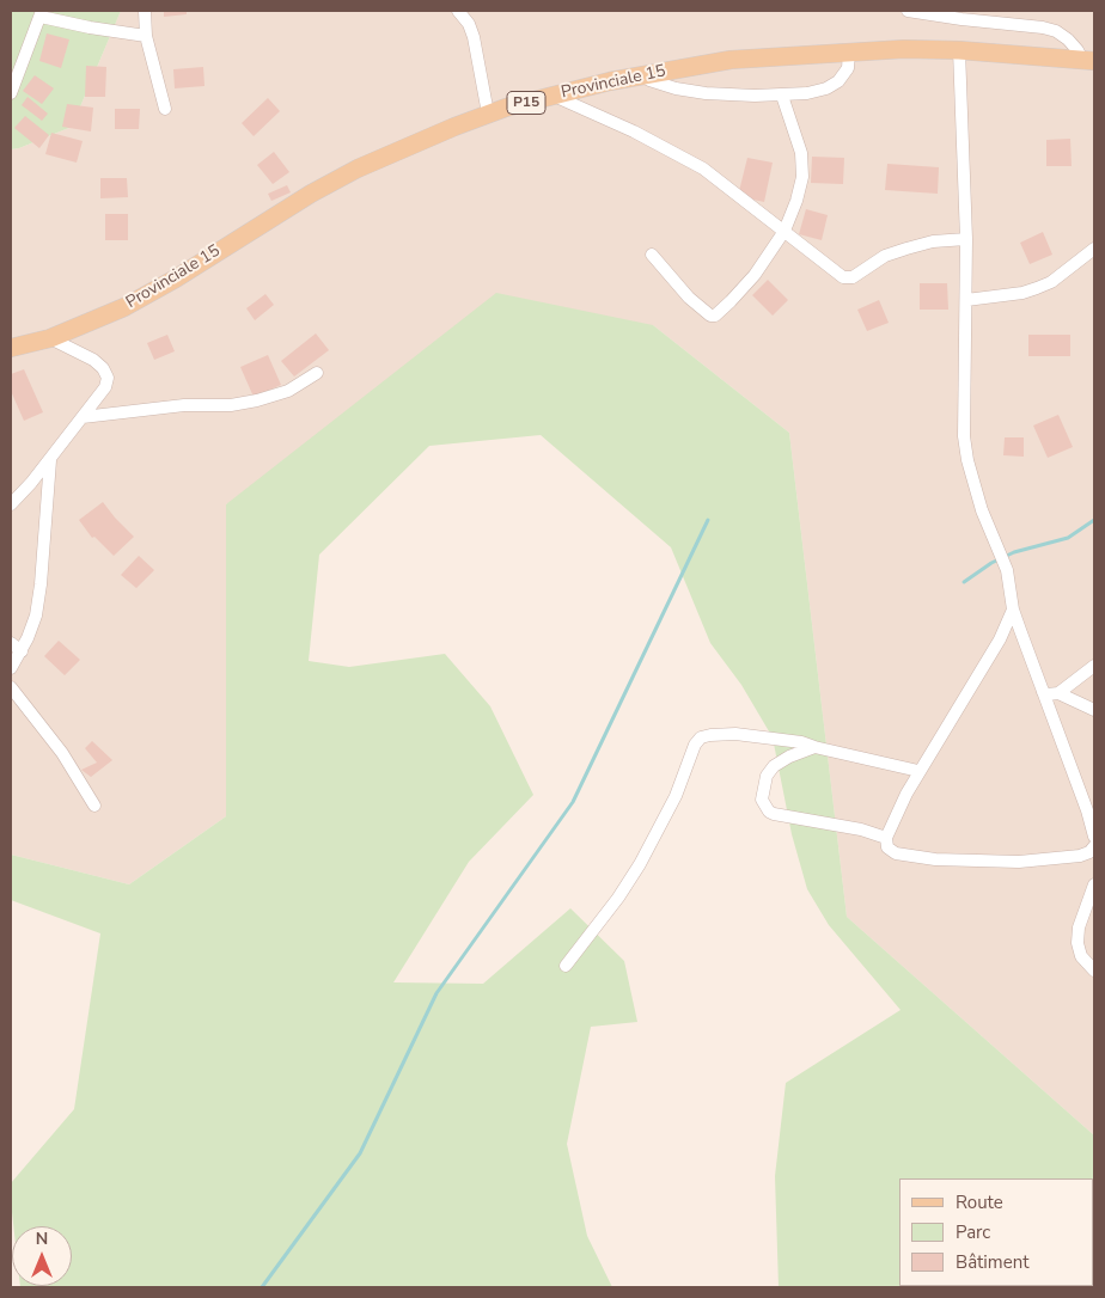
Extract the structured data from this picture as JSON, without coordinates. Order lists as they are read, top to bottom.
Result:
{
  "streets": {
    "main road": ["Provinciale 15", "P15"]
  },
  "legend": ["Route", "Parc", "Bâtiment"],
  "north": "top"
}
